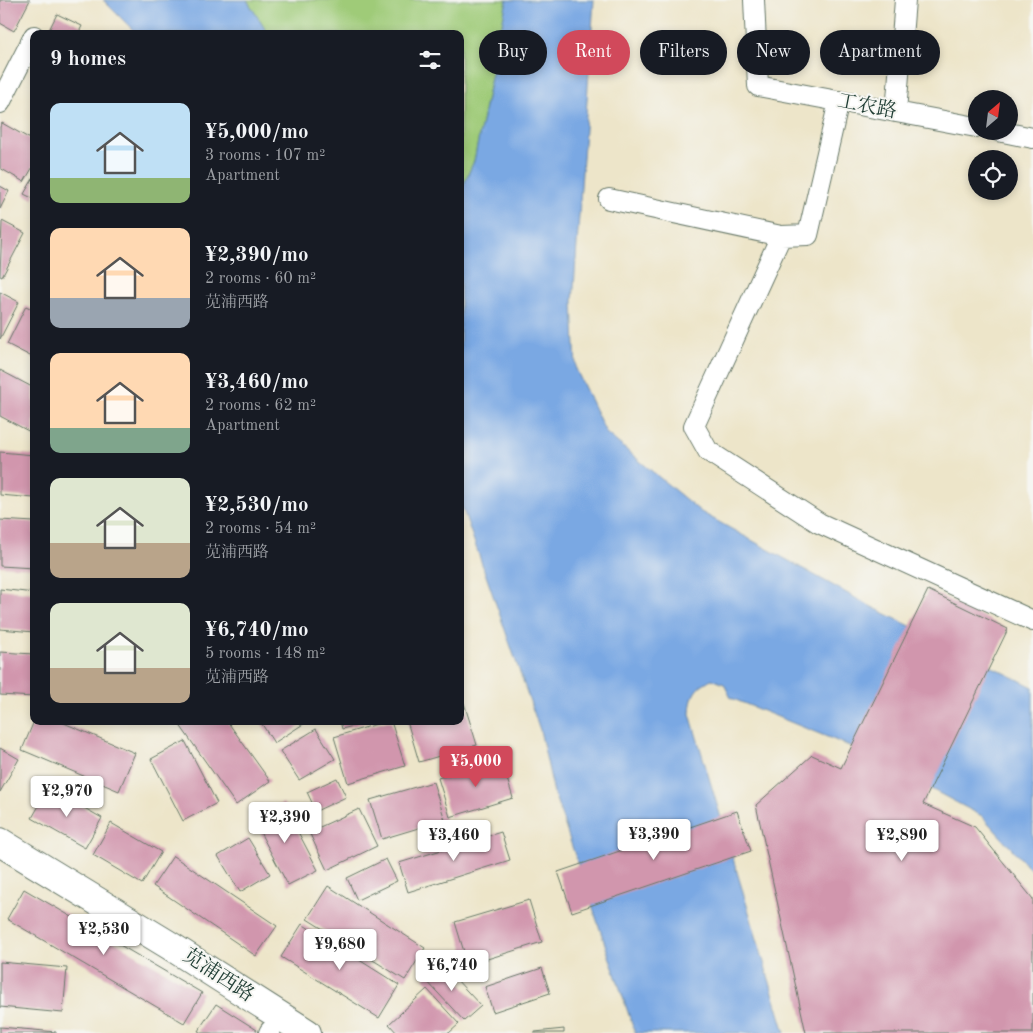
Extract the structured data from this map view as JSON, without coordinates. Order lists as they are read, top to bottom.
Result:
{
  "streets": {
    "street": ["工农路", "苋浦西路"]
  },
  "north": "top right",
  "page": {
    "chip": [
      "Buy",
      "Rent",
      "Filters",
      "New",
      "Apartment"
    ],
    "heading": "9 homes",
    "list": [
      {
        "name": "¥5,000/mo",
        "note": "3 rooms · 107 m² · Apartment"
      },
      {
        "name": "¥2,390/mo",
        "note": "2 rooms · 60 m² · 苋浦西路"
      },
      {
        "name": "¥3,460/mo",
        "note": "2 rooms · 62 m² · Apartment"
      },
      {
        "name": "¥2,530/mo",
        "note": "2 rooms · 54 m² · 苋浦西路"
      },
      {
        "name": "¥6,740/mo",
        "note": "5 rooms · 148 m² · 苋浦西路"
      }
    ],
    "price": [
      "¥5,000",
      "¥2,970",
      "¥2,390",
      "¥3,390",
      "¥3,460",
      "¥2,890",
      "¥2,530",
      "¥9,680",
      "¥6,740"
    ]
  }
}
